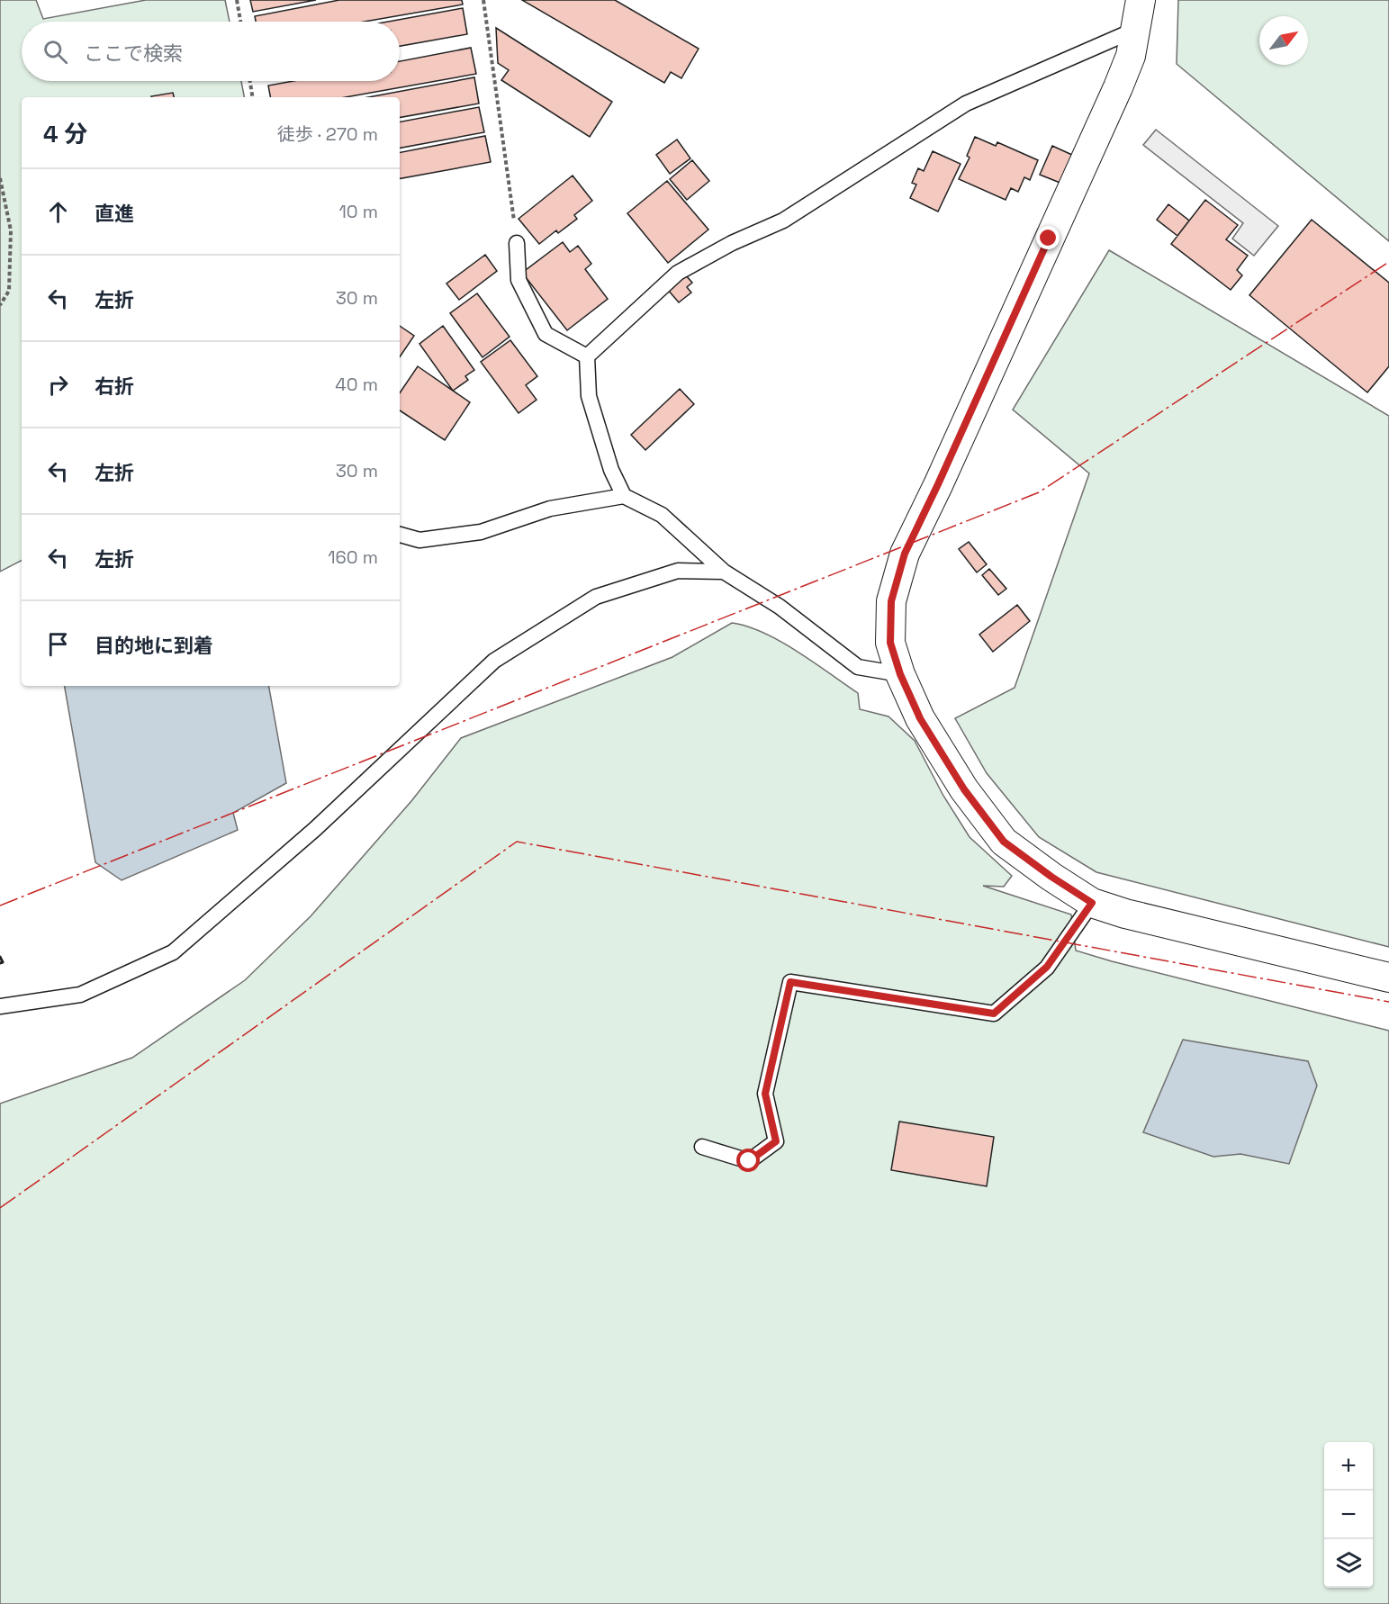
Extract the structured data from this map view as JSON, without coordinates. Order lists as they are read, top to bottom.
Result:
{
  "north": "top right",
  "page": {
    "search": "ここで検索",
    "heading": ["4 分", "徒歩 · 270 m"],
    "list": [
      ["直進", "10 m"],
      ["左折", "30 m"],
      ["右折", "40 m"],
      ["左折", "30 m"],
      ["左折", "160 m"],
      "目的地に到着"
    ],
    "map_buttons": ["+", "−"]
  }
}
